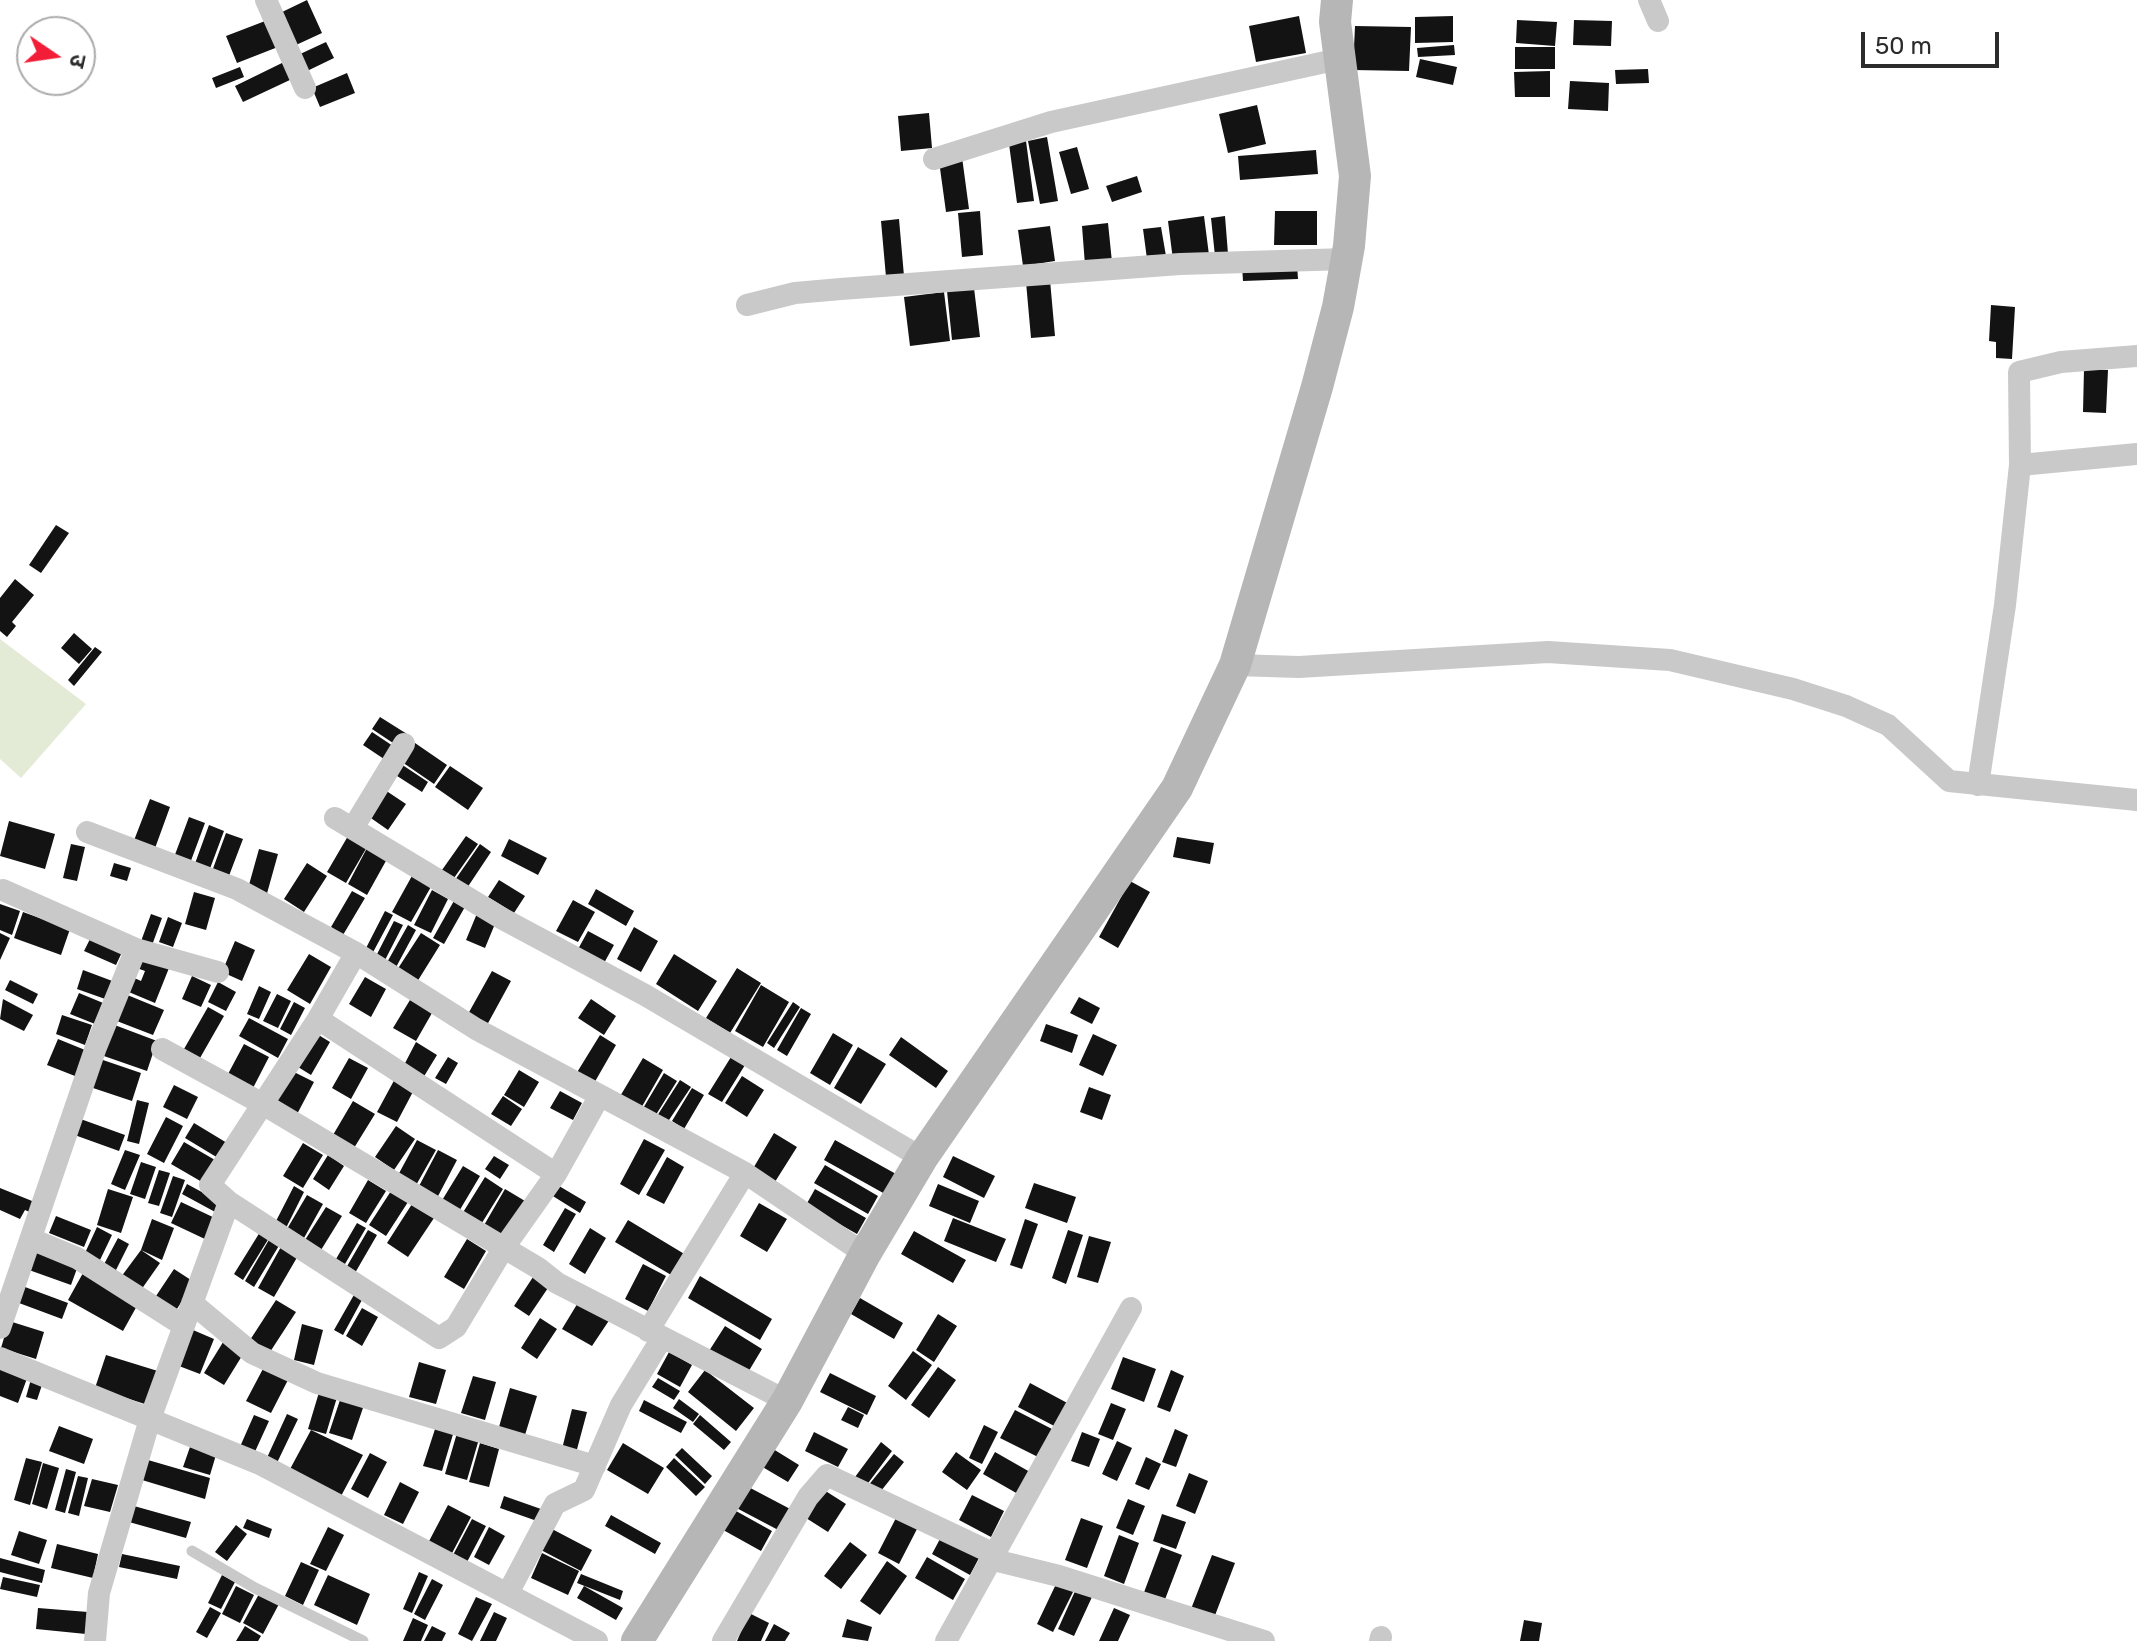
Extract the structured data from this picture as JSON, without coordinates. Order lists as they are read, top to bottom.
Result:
{
  "scale_bar": "50 m",
  "north": "right"
}
